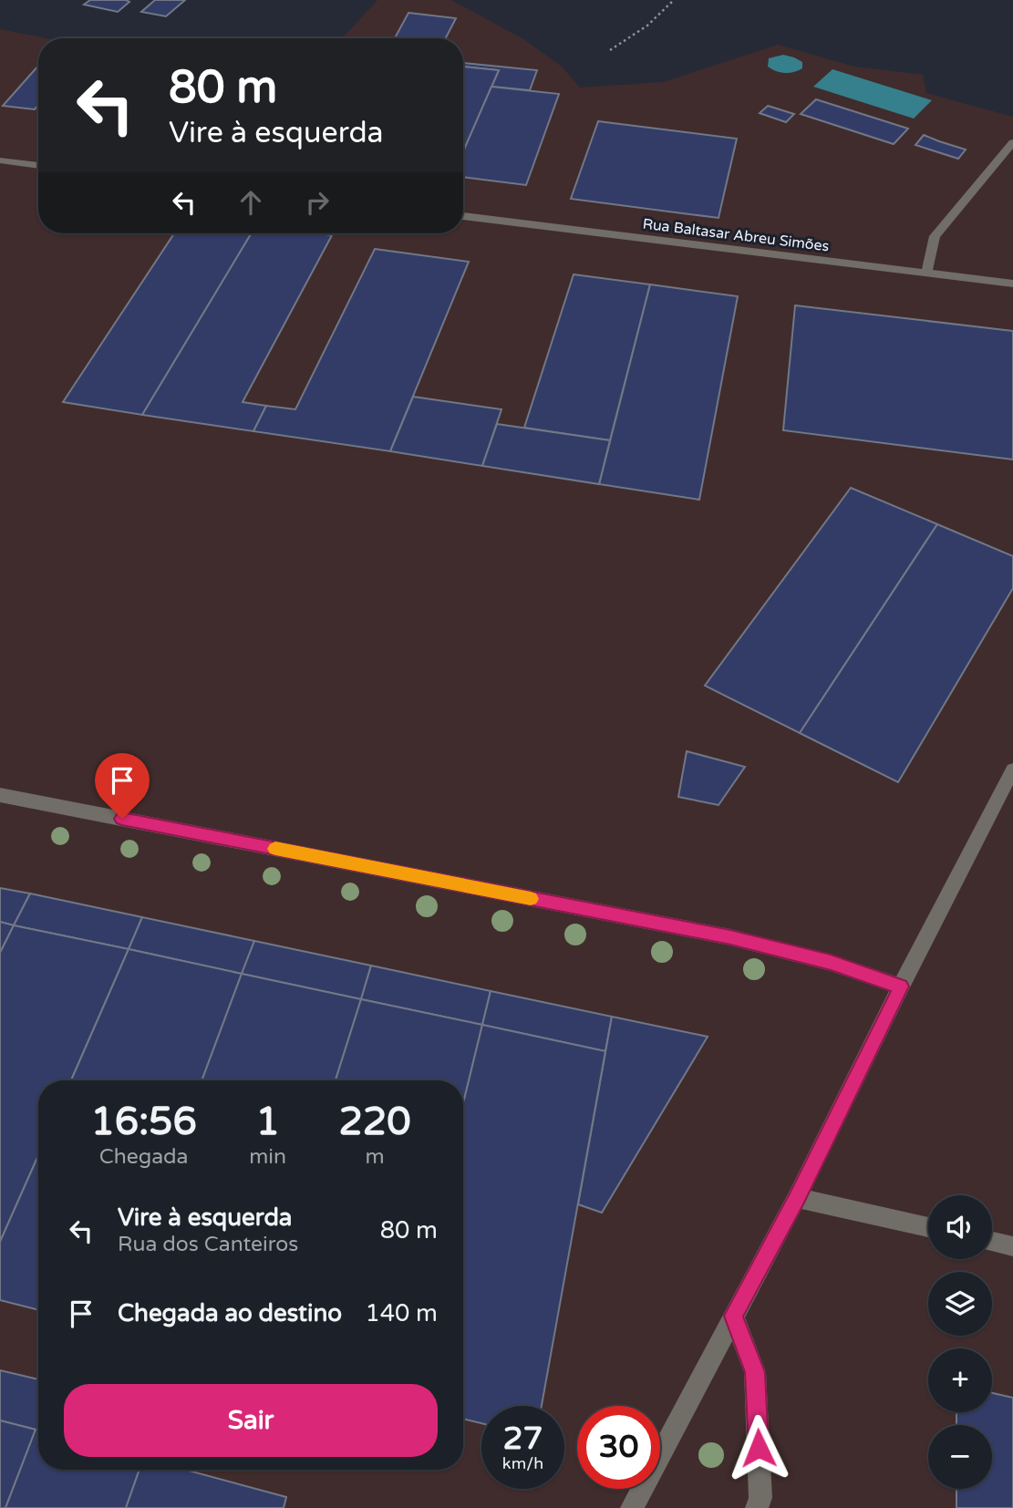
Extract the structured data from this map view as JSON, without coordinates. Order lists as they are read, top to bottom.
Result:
{
  "streets": {
    "street": ["Rua Baltasar Abreu Simões"]
  },
  "page": {
    "turn": ["80 m", "Vire à esquerda"],
    "eta": [
      "16:56",
      "Chegada",
      "1",
      "min",
      "220",
      "m"
    ],
    "list": [
      {
        "name": "Vire à esquerda",
        "note": "Rua dos Canteiros",
        "value": "80 m"
      },
      {
        "name": "Chegada ao destino",
        "value": "140 m"
      }
    ],
    "map_buttons": ["+", "−"],
    "buttons": "Sair",
    "speed": "27 km/h",
    "limit": "30"
  }
}
